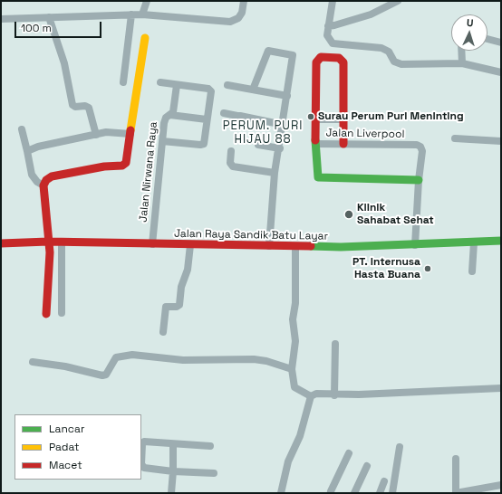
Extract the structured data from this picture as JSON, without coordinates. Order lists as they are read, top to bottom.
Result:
{
  "streets": {
    "street": ["Jalan Liverpool", "Jalan Nirwana Raya", "Jalan Raya Sandik Batu Layar"]
  },
  "crossings": [
    ["Jalan Nirwana Raya", "Jalan Raya Sandik Batu Layar"]
  ],
  "districts": ["PERUM. PURI HIJAU 88"],
  "places": ["Surau Perum Puri Meninting", "Klinik Sahabat Sehat", "PT. Internusa Hasta Buana"],
  "legend": ["Lancar", "Padat", "Macet"],
  "scale_bar": "100 m",
  "north": "top"
}
